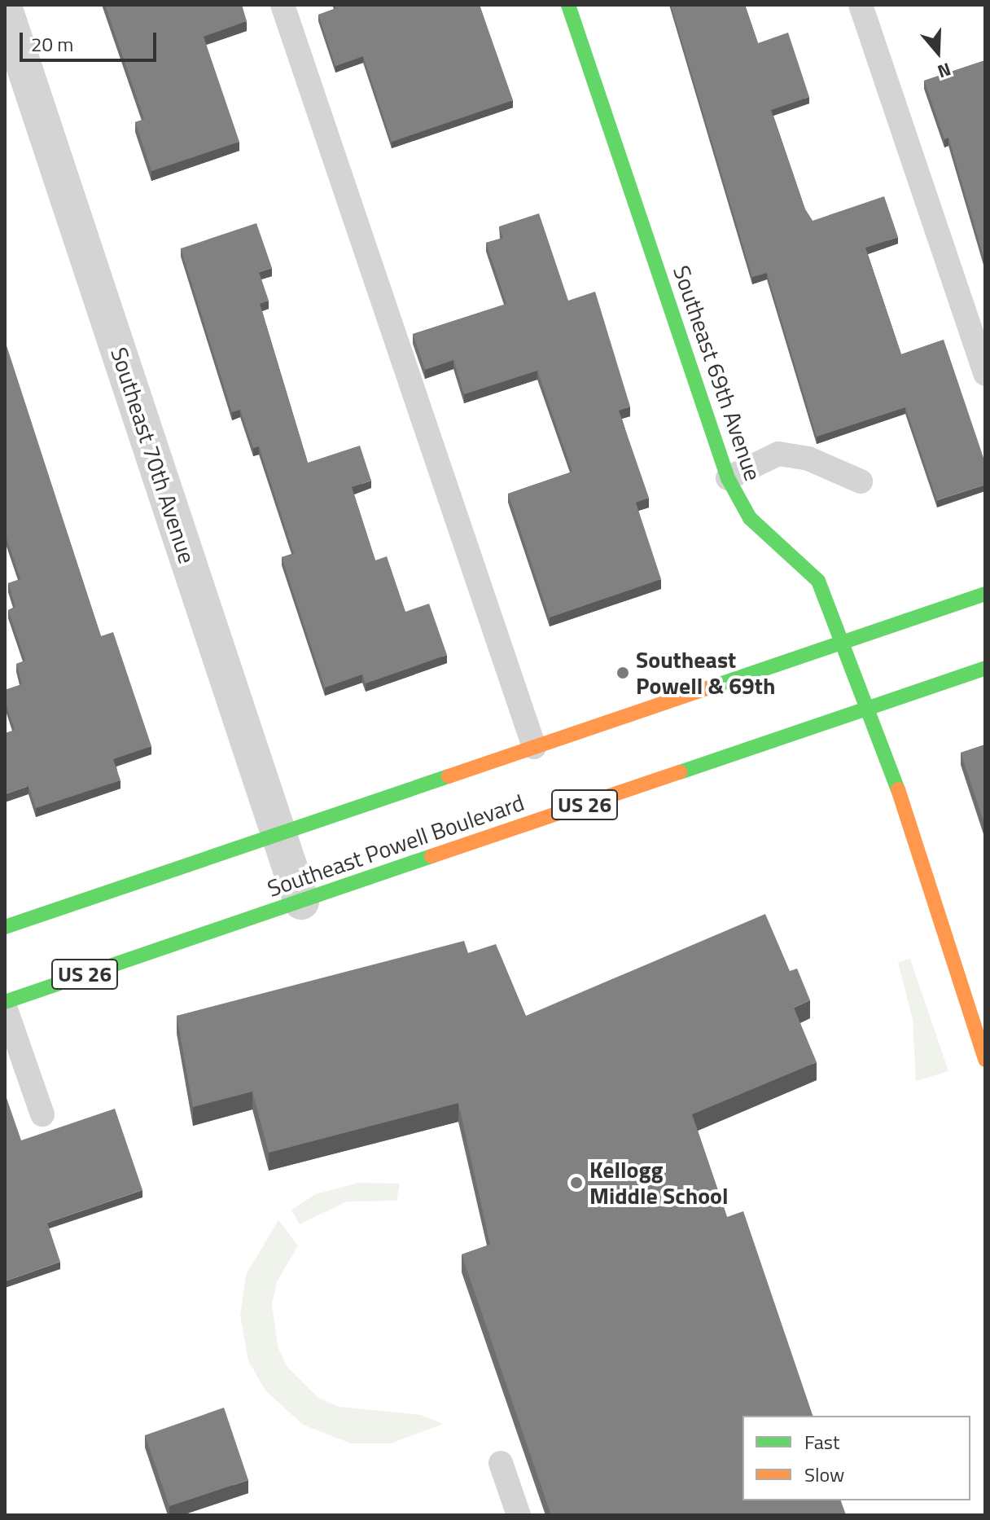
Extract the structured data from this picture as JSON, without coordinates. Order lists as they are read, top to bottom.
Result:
{
  "streets": {
    "main road": ["Southeast 69th Avenue", "US 26", "Southeast Powell Boulevard"],
    "street": ["Southeast 70th Avenue"]
  },
  "crossings": [
    ["Southeast 69th Avenue", "Southeast Powell Boulevard"],
    ["Southeast 70th Avenue", "Southeast Powell Boulevard"]
  ],
  "places": ["Southeast Powell & 69th", "Kellogg Middle School"],
  "legend": ["Fast", "Slow"],
  "scale_bar": "20 m",
  "north": "bottom"
}
